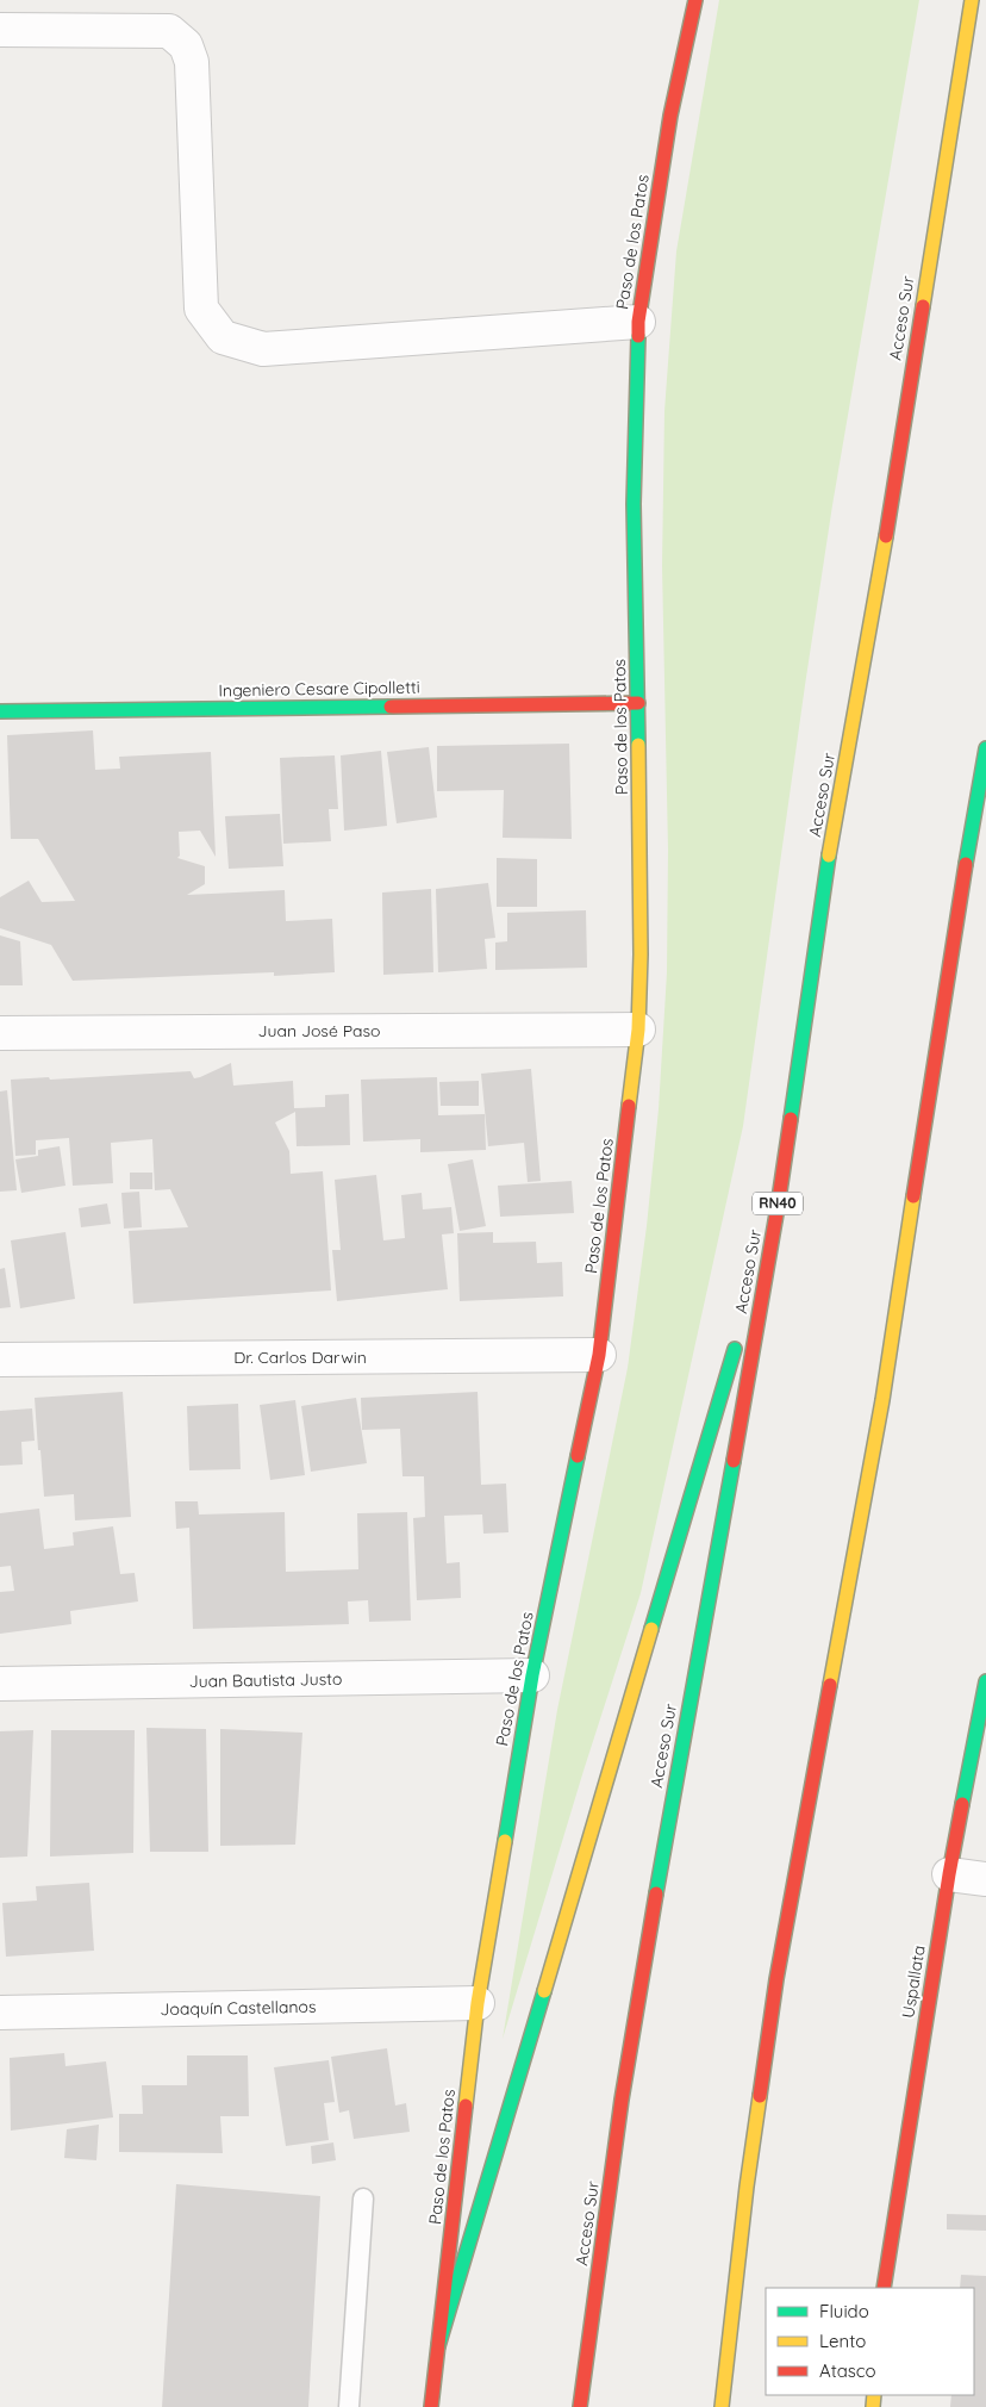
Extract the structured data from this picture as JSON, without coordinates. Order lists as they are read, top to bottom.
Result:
{
  "streets": {
    "main road": [
      "Paso de los Patos",
      "Acceso Sur",
      "Ingeniero Cesare Cipolletti",
      "RN40",
      "Uspallata"
    ],
    "street": [
      "Juan José Paso",
      "Dr. Carlos Darwin",
      "Juan Bautista Justo",
      "Joaquín Castellanos"
    ]
  },
  "crossings": [
    ["Paso de los Patos", "Ingeniero Cesare Cipolletti"],
    ["Paso de los Patos", "Juan José Paso"],
    ["Paso de los Patos", "Dr. Carlos Darwin"],
    ["Paso de los Patos", "Juan Bautista Justo"],
    ["Paso de los Patos", "Joaquín Castellanos"]
  ],
  "legend": ["Fluido", "Lento", "Atasco"]
}
